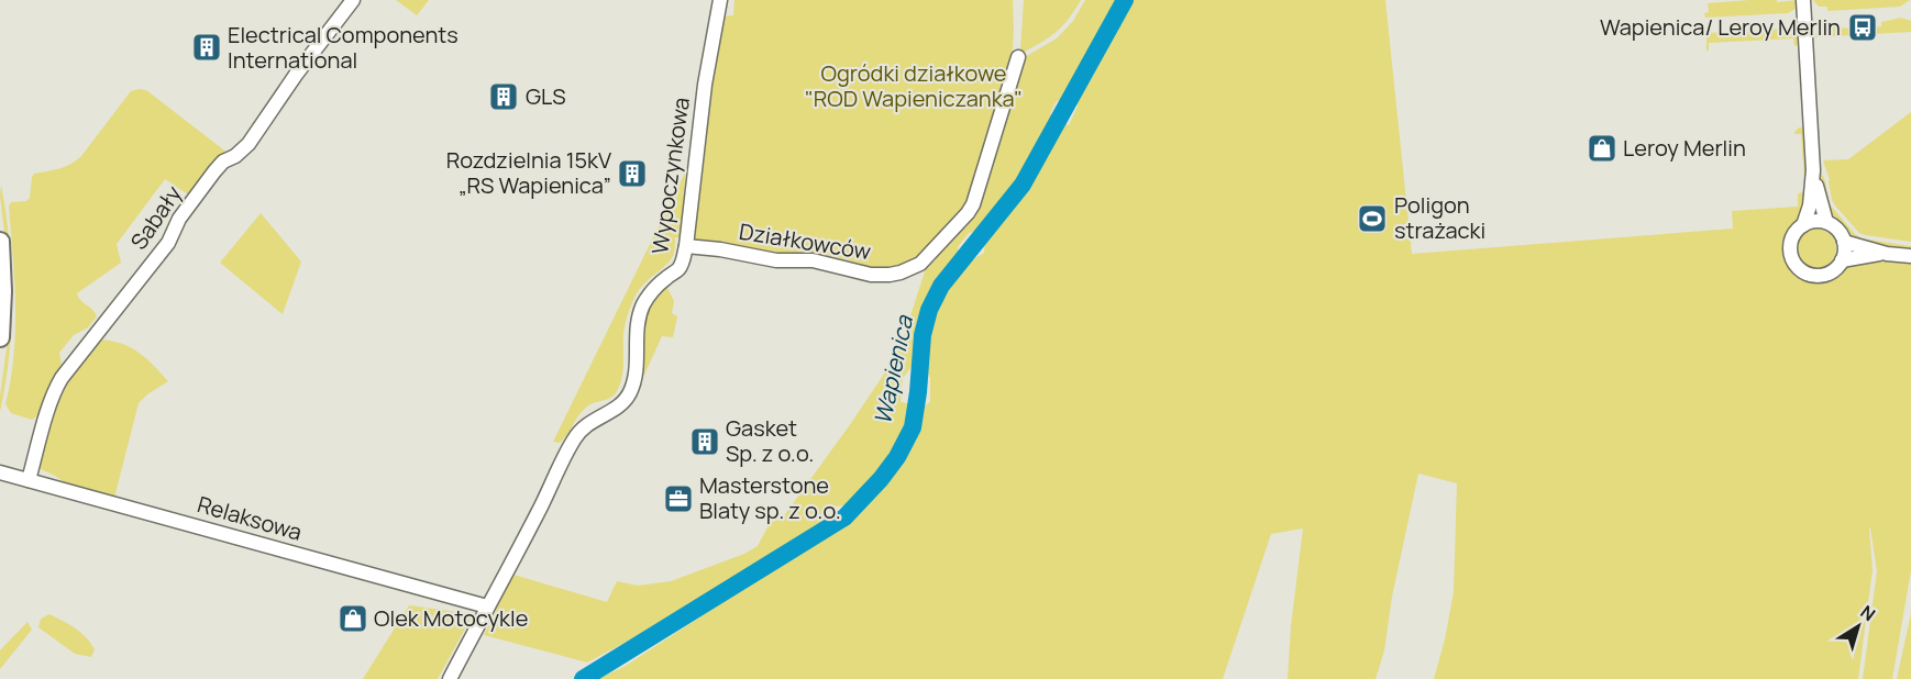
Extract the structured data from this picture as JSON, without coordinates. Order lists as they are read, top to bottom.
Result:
{
  "streets": {
    "street": [
      "Wypoczynkowa",
      "Sabały",
      "Działkowców",
      "Relaksowa"
    ]
  },
  "crossings": [
    ["Wypoczynkowa", "Działkowców"],
    ["Wypoczynkowa", "Relaksowa"],
    ["Sabały", "Relaksowa"]
  ],
  "water": ["Wapienica"],
  "parks": ["Ogródki działkowe \"ROD Wapieniczanka\""],
  "places": {
    "bus stop": ["Wapienica/ Leroy Merlin"],
    "building": [
      "Electrical Components International",
      "GLS",
      "Rozdzielnia 15kV „RS Wapienica”",
      "Gasket Sp. z o.o."
    ],
    "shop": ["Leroy Merlin", "Olek Motocykle"],
    "sports": ["Poligon strażacki"],
    "office": ["Masterstone Blaty sp. z o.o."]
  },
  "north": "top right"
}
